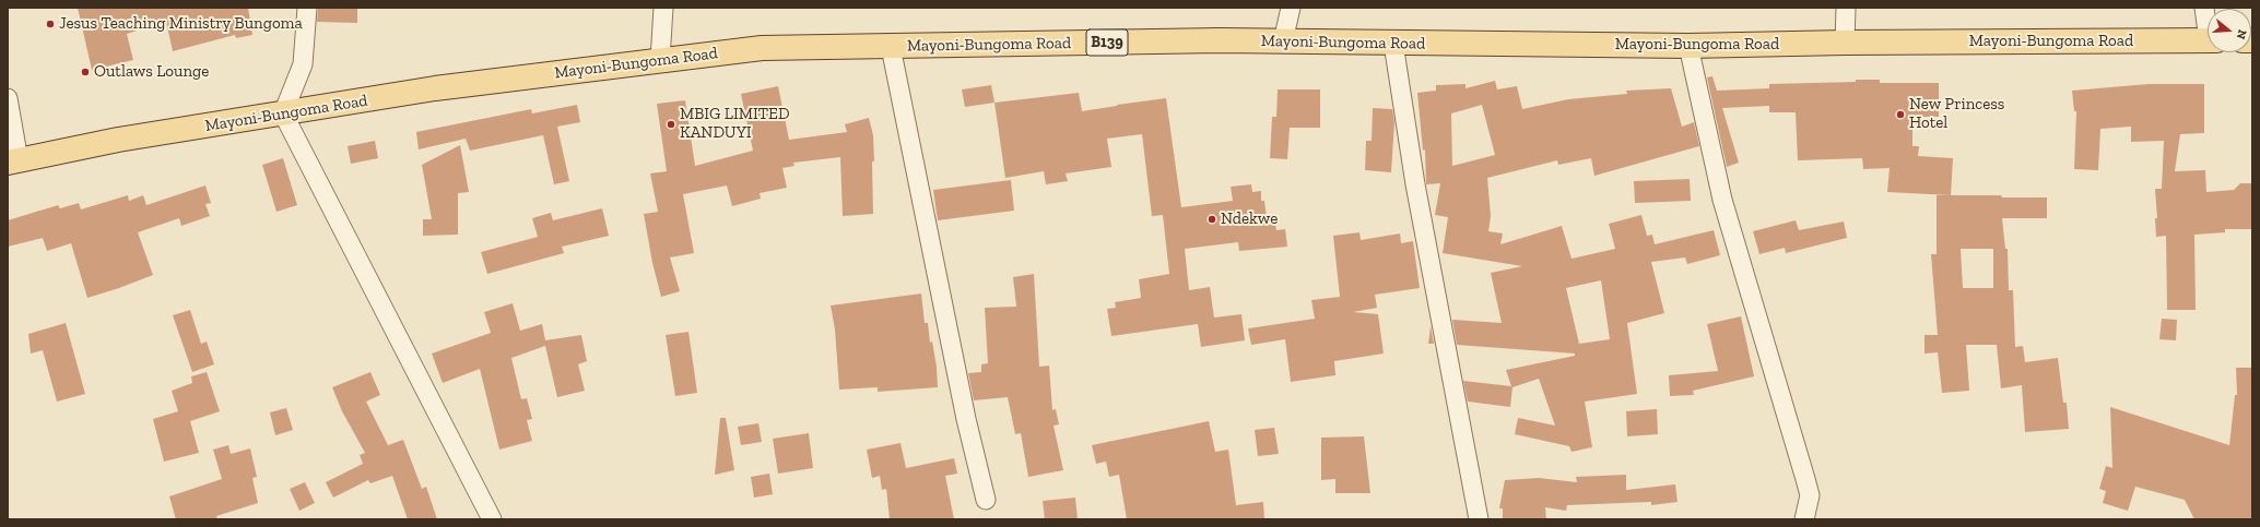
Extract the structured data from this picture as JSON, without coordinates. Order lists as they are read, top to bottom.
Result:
{
  "streets": {
    "main road": ["Mayoni-Bungoma Road", "B139"]
  },
  "places": [
    "Jesus Teaching Ministry Bungoma",
    "Outlaws Lounge",
    "New Princess Hotel",
    "MBIG LIMITED KANDUYI",
    "Ndekwe"
  ],
  "north": "right"
}
